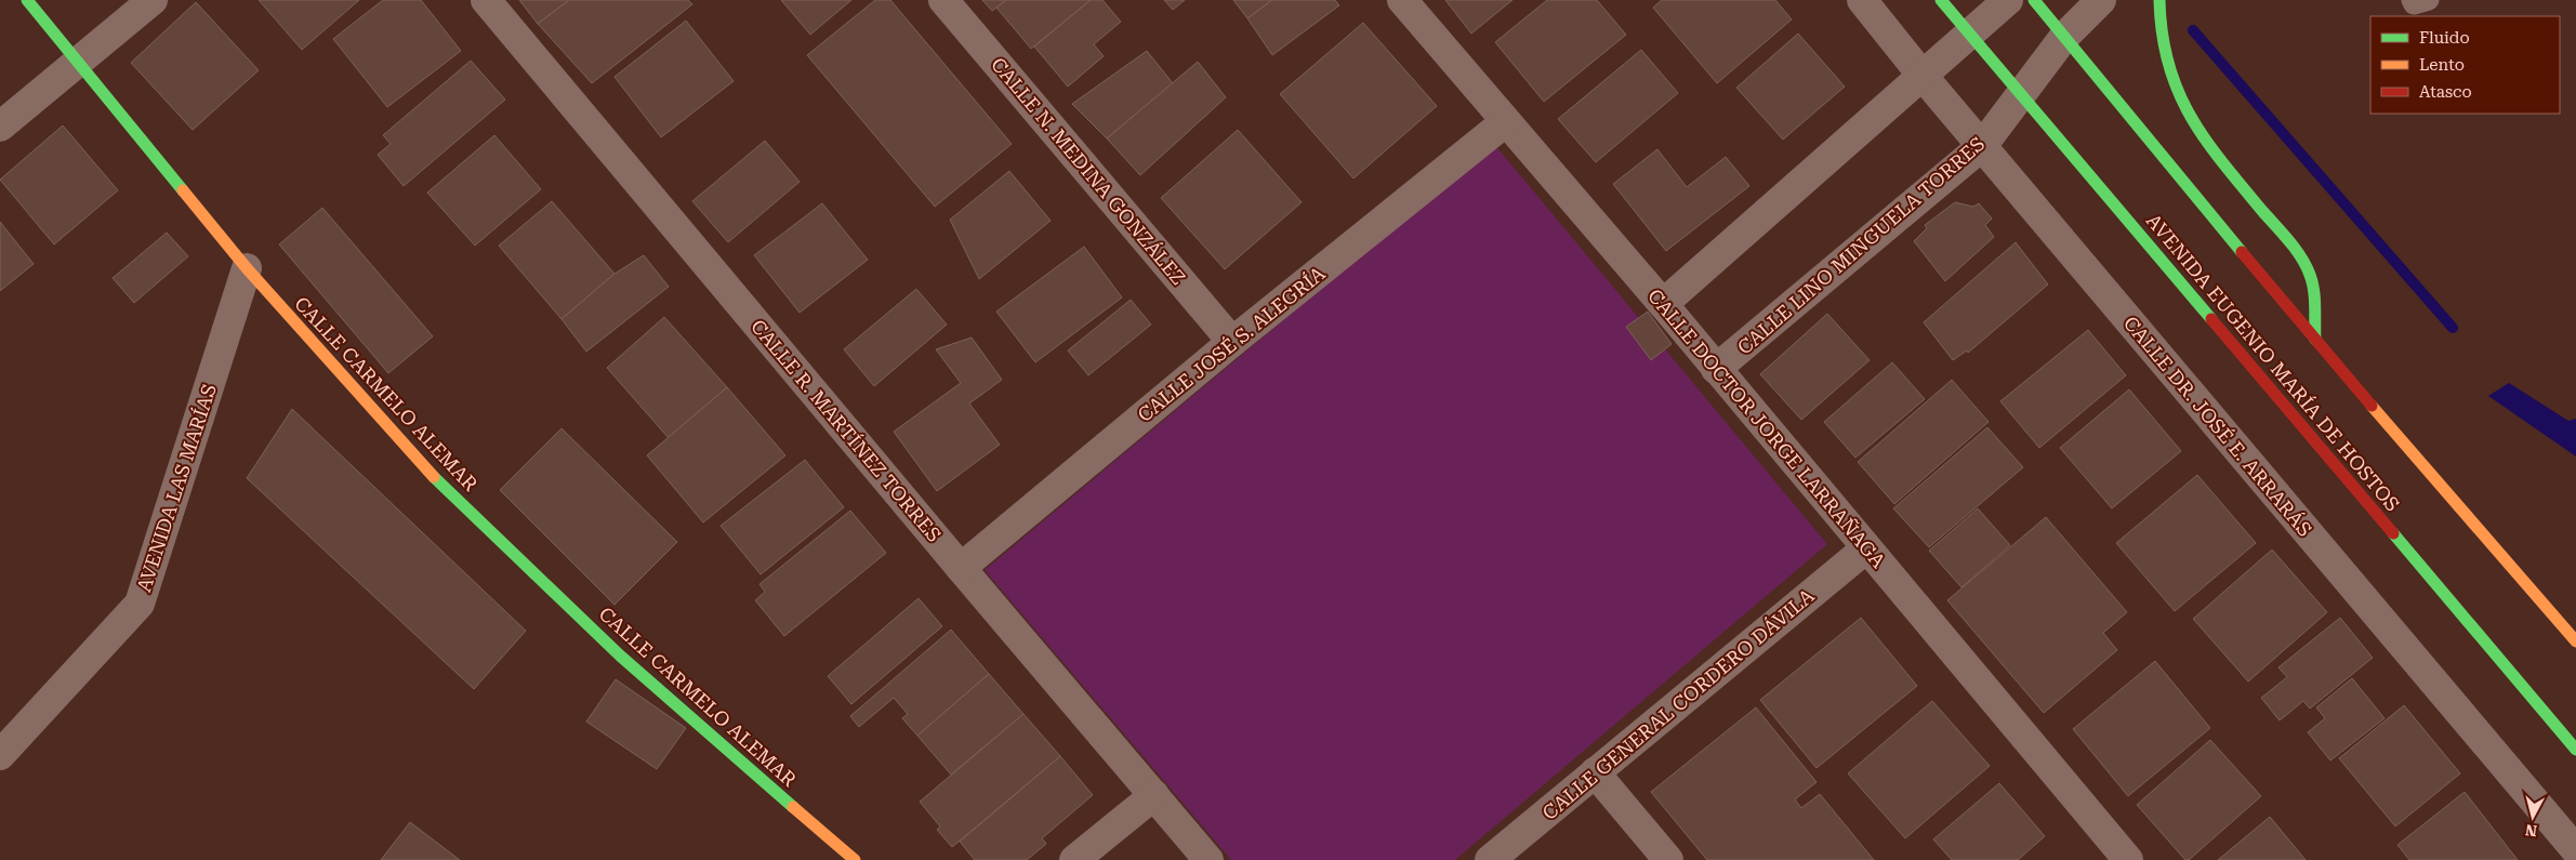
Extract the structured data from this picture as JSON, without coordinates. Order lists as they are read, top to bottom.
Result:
{
  "streets": {
    "main road": ["AVENIDA EUGENIO MARÍA DE HOSTOS", "CALLE CARMELO ALEMAR"],
    "street": [
      "CALLE N. MEDINA GONZÁLEZ",
      "CALLE LINO MINGUELA TORRES",
      "CALLE JOSÉ S. ALEGRÍA",
      "CALLE DR. JOSÉ E. ARRARÁS",
      "CALLE DOCTOR JORGE LARRAÑAGA",
      "CALLE R. MARTÍNEZ TORRES",
      "AVENIDA LAS MARÍAS",
      "CALLE GENERAL CORDERO DÁVILA"
    ]
  },
  "crossings": [
    ["CALLE N. MEDINA GONZÁLEZ", "CALLE JOSÉ S. ALEGRÍA"],
    ["CALLE LINO MINGUELA TORRES", "AVENIDA EUGENIO MARÍA DE HOSTOS"],
    ["CALLE LINO MINGUELA TORRES", "CALLE DR. JOSÉ E. ARRARÁS"],
    ["CALLE LINO MINGUELA TORRES", "CALLE DOCTOR JORGE LARRAÑAGA"],
    ["CALLE JOSÉ S. ALEGRÍA", "CALLE DOCTOR JORGE LARRAÑAGA"],
    ["CALLE JOSÉ S. ALEGRÍA", "CALLE R. MARTÍNEZ TORRES"],
    ["CALLE CARMELO ALEMAR", "AVENIDA LAS MARÍAS"],
    ["CALLE DOCTOR JORGE LARRAÑAGA", "CALLE GENERAL CORDERO DÁVILA"]
  ],
  "legend": ["Fluido", "Lento", "Atasco"],
  "north": "bottom"
}
